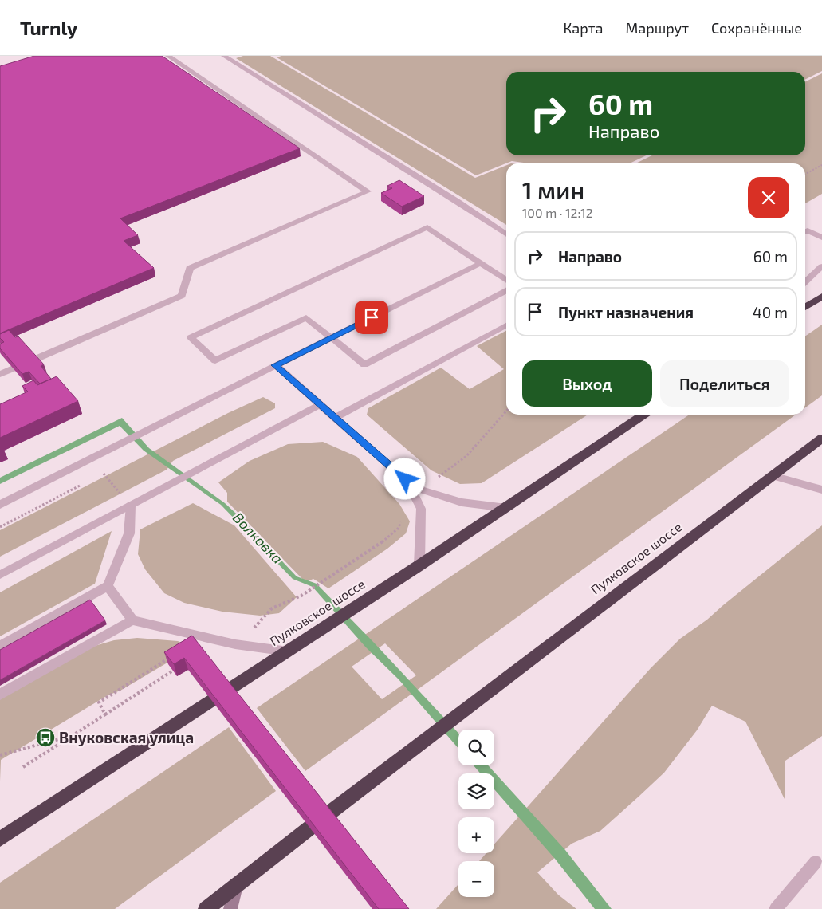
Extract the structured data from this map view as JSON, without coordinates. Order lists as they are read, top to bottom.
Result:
{
  "streets": {
    "highway": ["Пулковское шоссе"]
  },
  "water": ["Волковка"],
  "places": {
    "bus stop": ["Внуковская улица"]
  },
  "page": {
    "header": "Turnly",
    "nav": ["Карта", "Маршрут", "Сохранённые"],
    "turn": ["60 m", "Направо"],
    "heading": ["1 мин", "100 m · 12:12"],
    "list": [
      {
        "name": "Направо",
        "value": "60 m"
      },
      {
        "name": "Пункт назначения",
        "value": "40 m"
      }
    ],
    "buttons": ["Выход", "Поделиться"],
    "map_buttons": ["+", "−"]
  }
}
